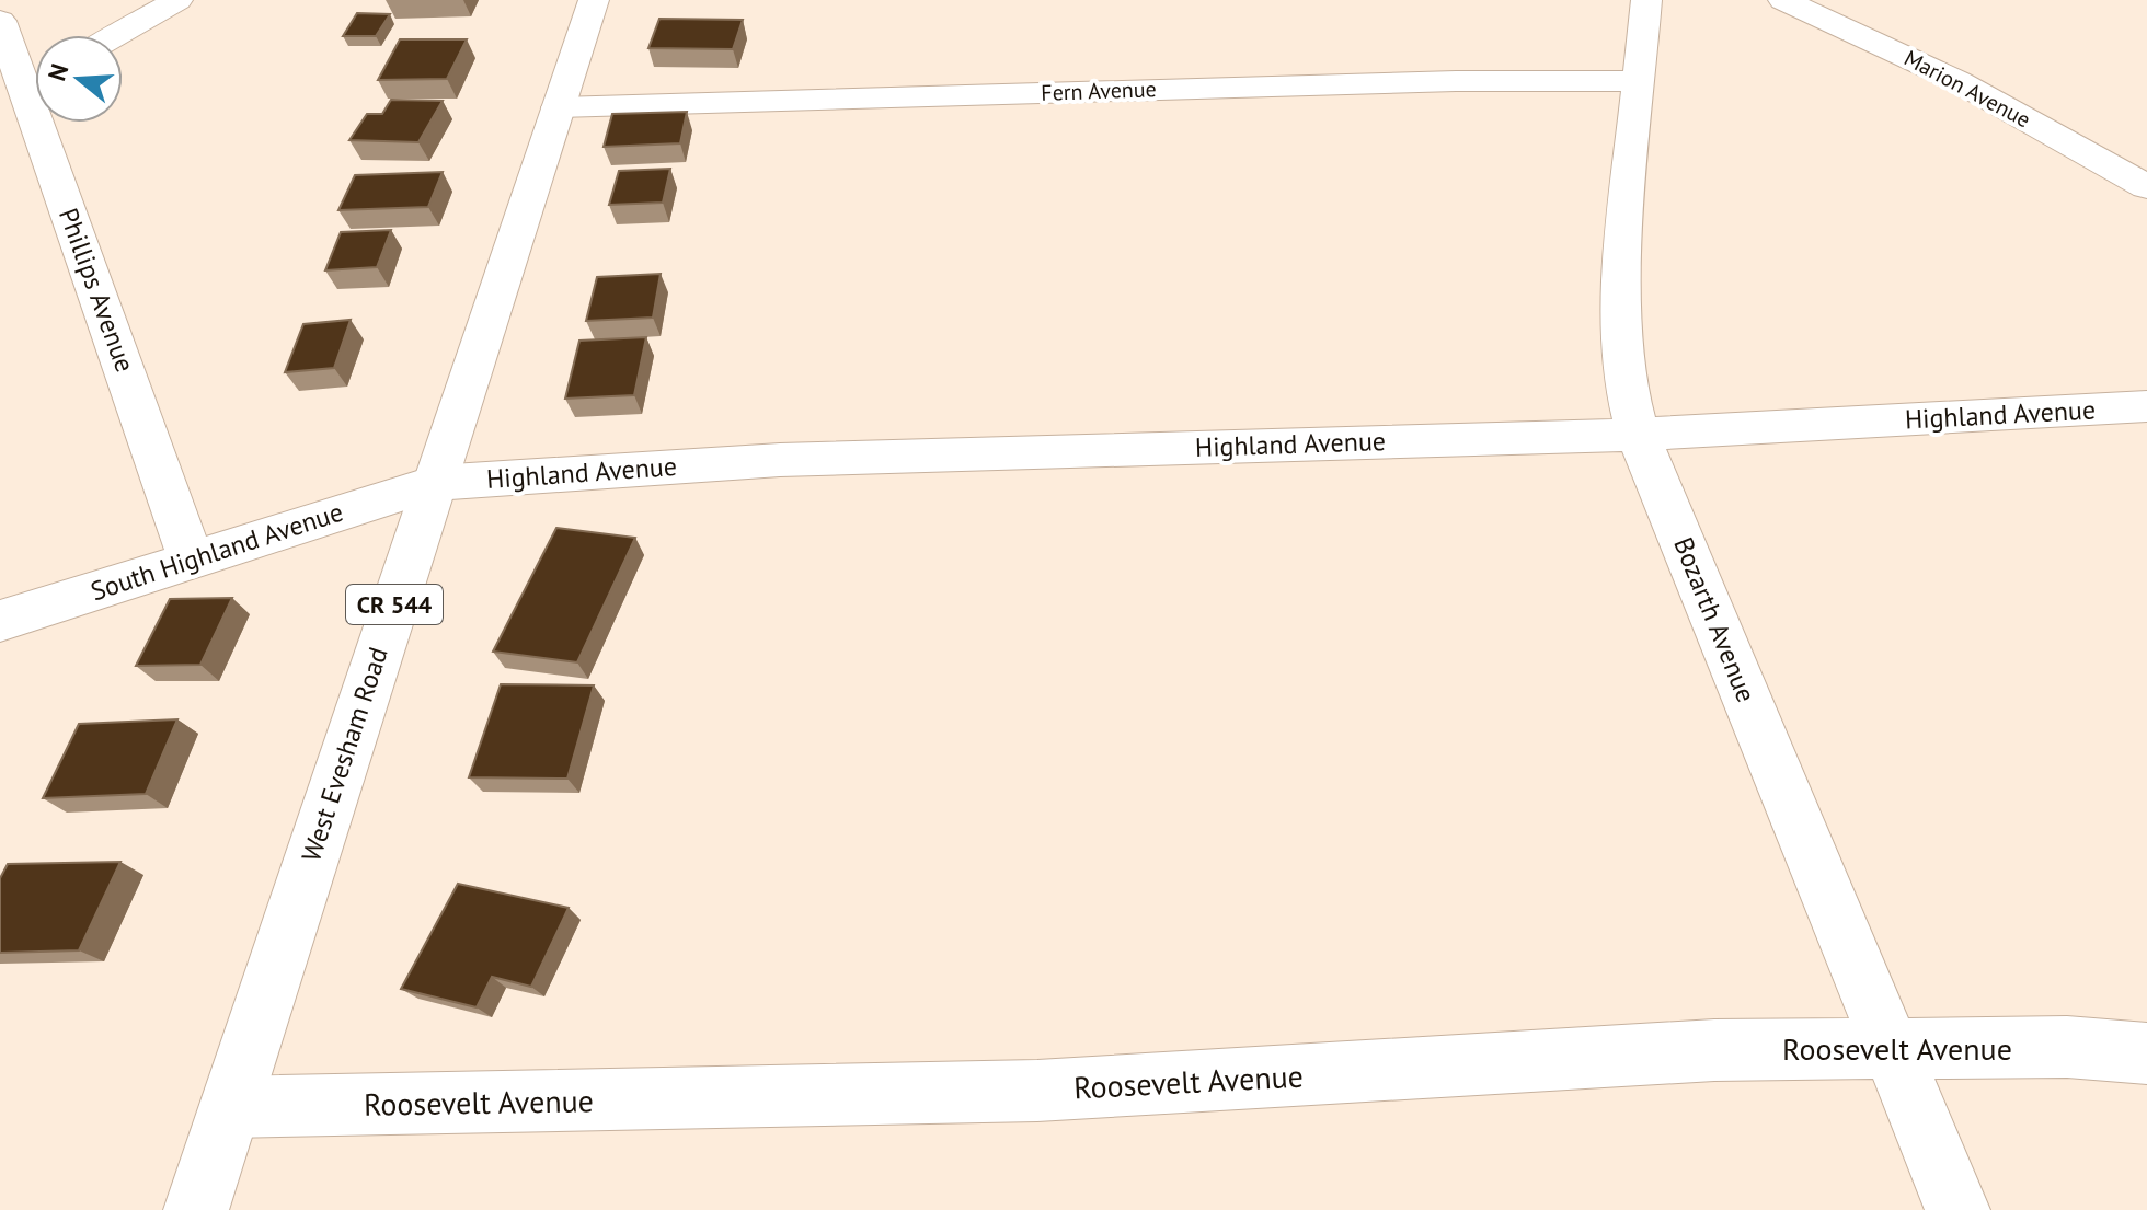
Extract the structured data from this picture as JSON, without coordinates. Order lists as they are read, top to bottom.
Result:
{
  "streets": {
    "street": [
      "Marion Avenue",
      "Fern Avenue",
      "Phillips Avenue",
      "Highland Avenue",
      "South Highland Avenue",
      "CR 544",
      "Bozarth Avenue",
      "West Evesham Road",
      "Roosevelt Avenue"
    ]
  },
  "crossings": [
    ["Fern Avenue", "Bozarth Avenue"],
    ["Fern Avenue", "West Evesham Road"],
    ["Phillips Avenue", "South Highland Avenue"],
    ["Highland Avenue", "South Highland Avenue"],
    ["Highland Avenue", "Bozarth Avenue"],
    ["Highland Avenue", "West Evesham Road"],
    ["South Highland Avenue", "West Evesham Road"],
    ["Bozarth Avenue", "Roosevelt Avenue"],
    ["West Evesham Road", "Roosevelt Avenue"]
  ],
  "north": "left"
}
